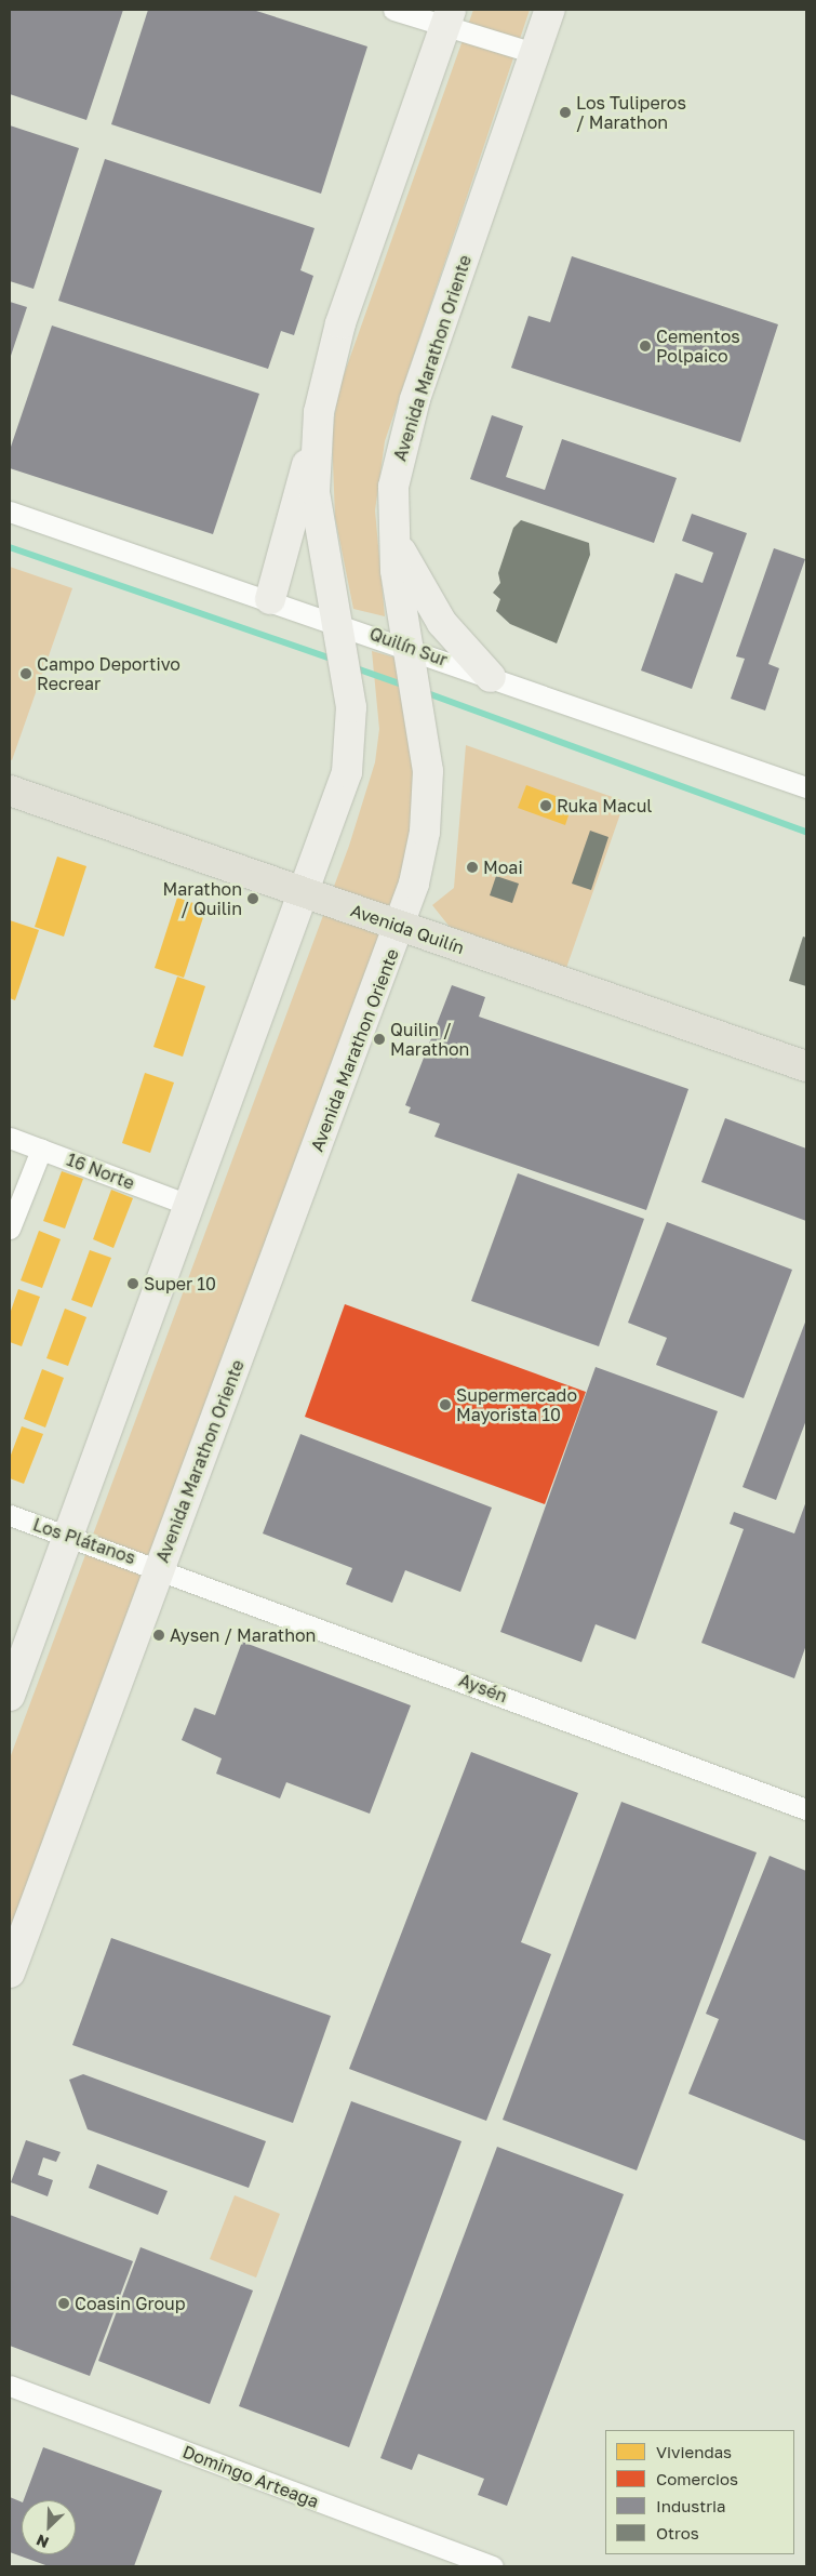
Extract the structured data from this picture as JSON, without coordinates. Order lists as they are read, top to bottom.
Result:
{
  "streets": {
    "main road": ["Avenida Marathon Oriente", "Avenida Quilín"],
    "street": [
      "Quilín Sur",
      "16 Norte",
      "Los Plátanos",
      "Aysén",
      "Domingo Arteaga"
    ]
  },
  "crossings": [
    ["Avenida Marathon Oriente", "Quilín Sur"],
    ["Avenida Marathon Oriente", "Avenida Quilín"],
    ["Avenida Marathon Oriente", "Los Plátanos"],
    ["Avenida Marathon Oriente", "Aysén"],
    ["Los Plátanos", "Aysén"]
  ],
  "places": [
    "Los Tuliperos / Marathon",
    "Cementos Polpaico",
    "Campo Deportivo Recrear",
    "Ruka Macul",
    "Moai",
    "Marathon / Quilin",
    "Quilin / Marathon",
    "Super 10",
    "Supermercado Mayorista 10",
    "Aysen / Marathon",
    "Coasin Group"
  ],
  "legend": [
    "Viviendas",
    "Comercios",
    "Industria",
    "Otros"
  ],
  "north": "bottom left"
}
